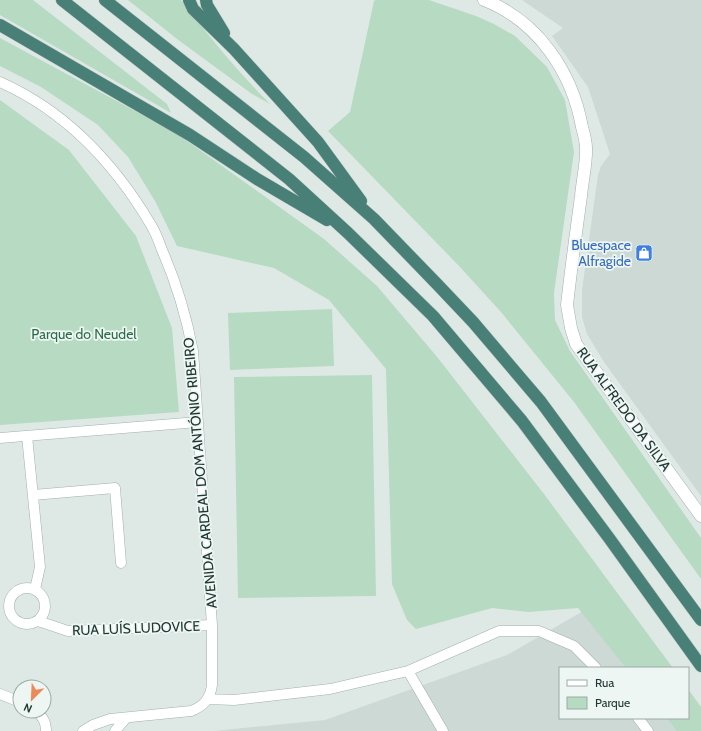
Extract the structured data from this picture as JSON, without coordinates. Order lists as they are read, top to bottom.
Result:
{
  "streets": {
    "street": ["RUA ALFREDO DA SILVA", "AVENIDA CARDEAL DOM ANTÓNIO RIBEIRO", "RUA LUÍS LUDOVICE"]
  },
  "crossings": [
    ["AVENIDA CARDEAL DOM ANTÓNIO RIBEIRO", "RUA LUÍS LUDOVICE"]
  ],
  "parks": ["Parque do Neudel"],
  "places": {
    "shop": ["Bluespace Alfragide"]
  },
  "legend": ["Rua", "Parque"],
  "north": "bottom left"
}
